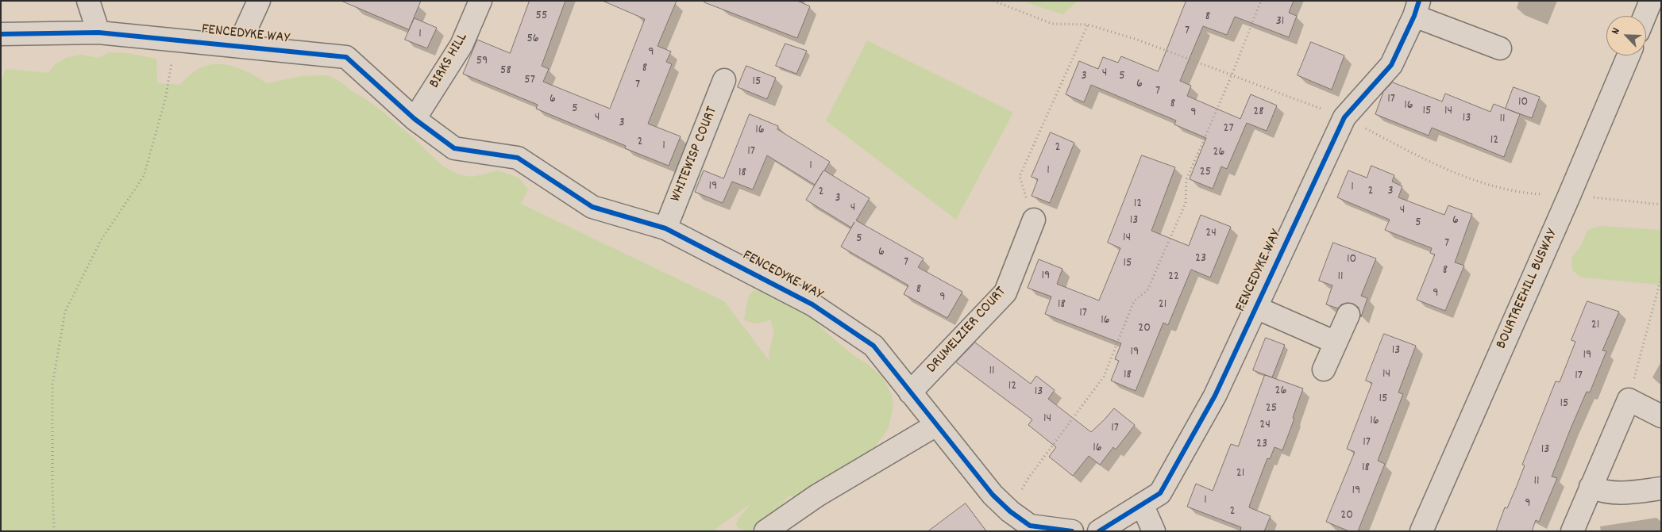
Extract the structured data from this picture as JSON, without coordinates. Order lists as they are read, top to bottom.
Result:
{
  "streets": {
    "street": [
      "FENCEDYKE WAY",
      "BIRKS HILL",
      "WHITEWISP COURT",
      "BOURTREEHILL BUSWAY",
      "DRUMELZIER COURT"
    ]
  },
  "crossings": [
    ["FENCEDYKE WAY", "BIRKS HILL"],
    ["FENCEDYKE WAY", "WHITEWISP COURT"],
    ["FENCEDYKE WAY", "DRUMELZIER COURT"]
  ],
  "house_numbers": [
    "55",
    "8",
    "31",
    "7",
    "1",
    "56",
    "9",
    "59",
    "8",
    "58",
    "4",
    "3",
    "5",
    "57",
    "15",
    "6",
    "7",
    "7",
    "6",
    "17",
    "10",
    "8",
    "16",
    "5",
    "15",
    "14",
    "28",
    "9",
    "4",
    "13",
    "11",
    "3",
    "27",
    "16",
    "12",
    "2",
    "1",
    "2",
    "17",
    "26",
    "1",
    "1",
    "25",
    "18",
    "19",
    "1",
    "2",
    "3",
    "2",
    "3",
    "12",
    "4",
    "4",
    "13",
    "6",
    "5",
    "24",
    "14",
    "5",
    "7",
    "6",
    "23",
    "10",
    "7",
    "15",
    "8",
    "19",
    "22",
    "11",
    "8",
    "9",
    "9",
    "18",
    "21",
    "17",
    "16",
    "21",
    "20",
    "13",
    "19",
    "19",
    "11",
    "14",
    "18",
    "17",
    "12",
    "26",
    "13",
    "15",
    "15",
    "25",
    "14",
    "16",
    "24",
    "17",
    "17",
    "23",
    "16",
    "13",
    "18",
    "21",
    "11",
    "19",
    "1",
    "9",
    "2",
    "20"
  ],
  "north": "top left"
}
